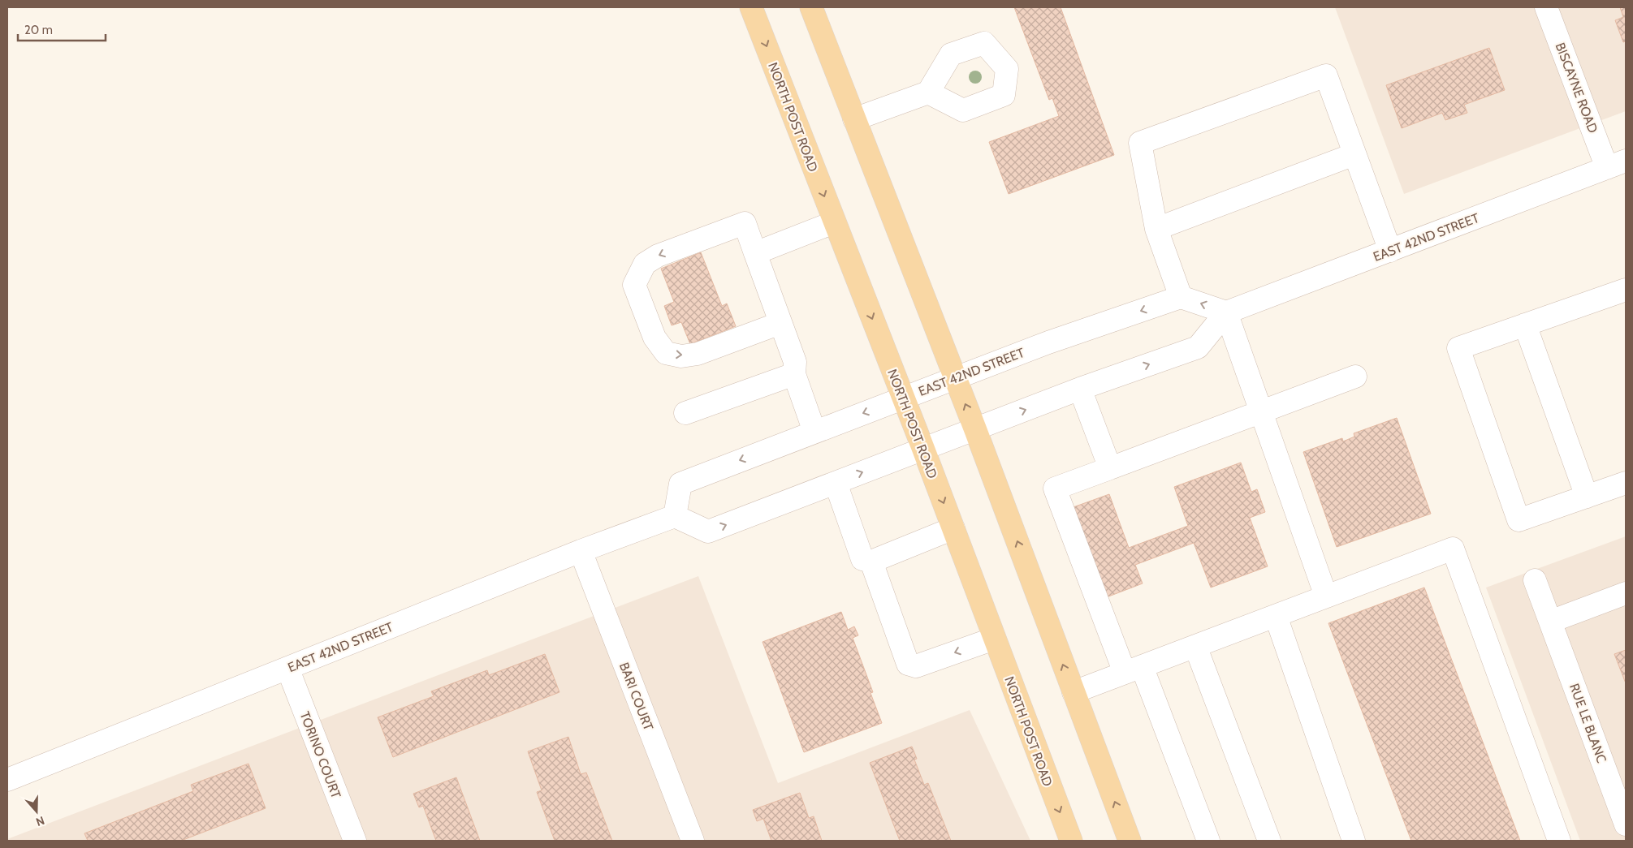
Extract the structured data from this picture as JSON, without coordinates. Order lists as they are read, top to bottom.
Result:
{
  "streets": {
    "main road": ["NORTH POST ROAD"],
    "street": [
      "BISCAYNE ROAD",
      "EAST 42ND STREET",
      "BARI COURT",
      "RUE LE BLANC",
      "TORINO COURT"
    ]
  },
  "crossings": [
    ["BISCAYNE ROAD", "EAST 42ND STREET"],
    ["NORTH POST ROAD", "EAST 42ND STREET"],
    ["EAST 42ND STREET", "BARI COURT"],
    ["EAST 42ND STREET", "TORINO COURT"]
  ],
  "scale_bar": "20 m",
  "north": "bottom"
}
